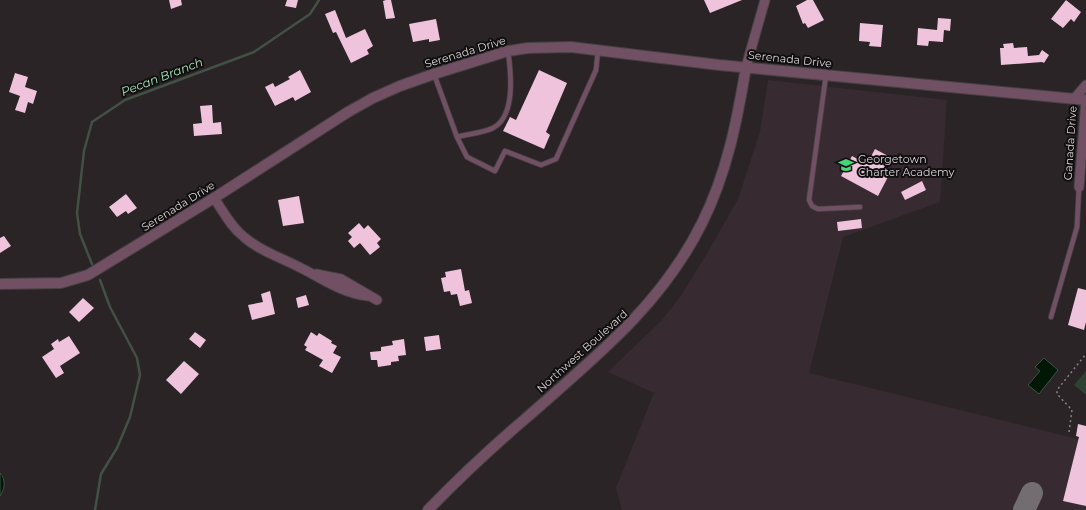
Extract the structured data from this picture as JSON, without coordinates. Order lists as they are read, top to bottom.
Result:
{
  "streets": {
    "street": ["Serenada Drive", "Ganada Drive", "Northwest Boulevard"]
  },
  "crossings": [
    ["Serenada Drive", "Ganada Drive"],
    ["Serenada Drive", "Northwest Boulevard"]
  ],
  "water": ["Pecan Branch"],
  "places": {
    "school or university": ["Georgetown Charter Academy"]
  }
}
